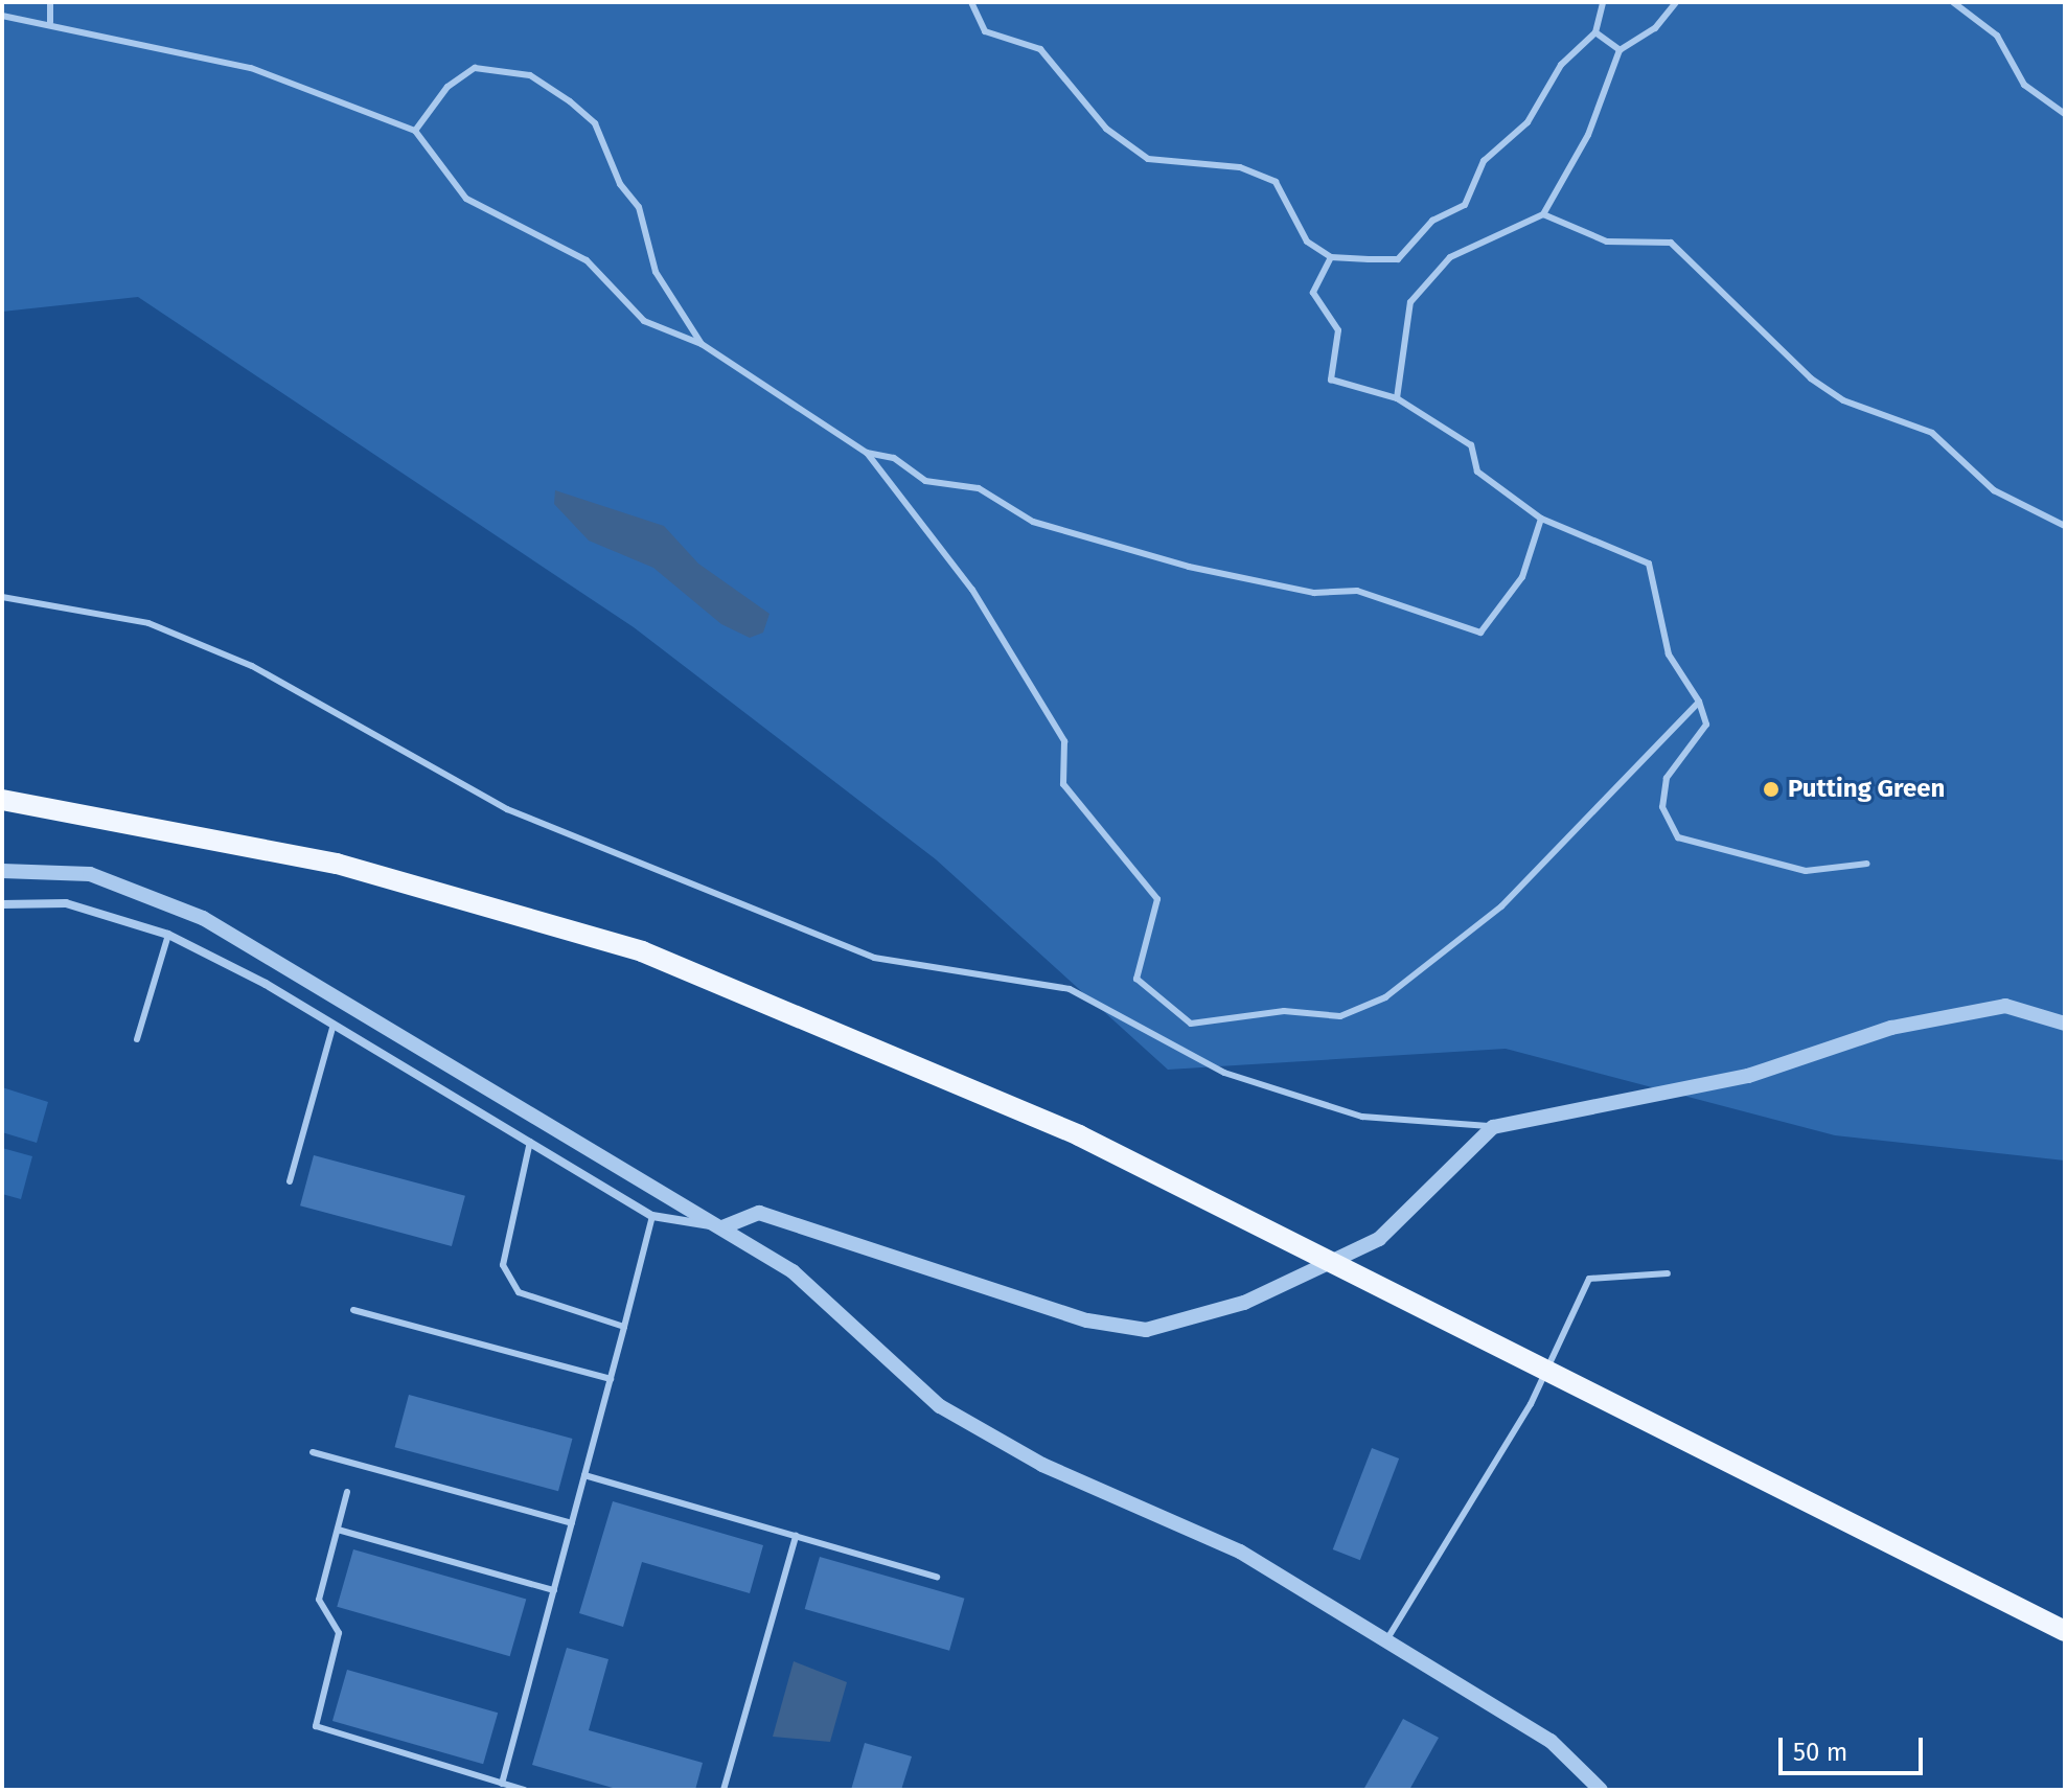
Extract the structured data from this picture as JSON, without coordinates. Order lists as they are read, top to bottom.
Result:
{
  "places": ["Putting Green"],
  "scale_bar": "50 m"
}
